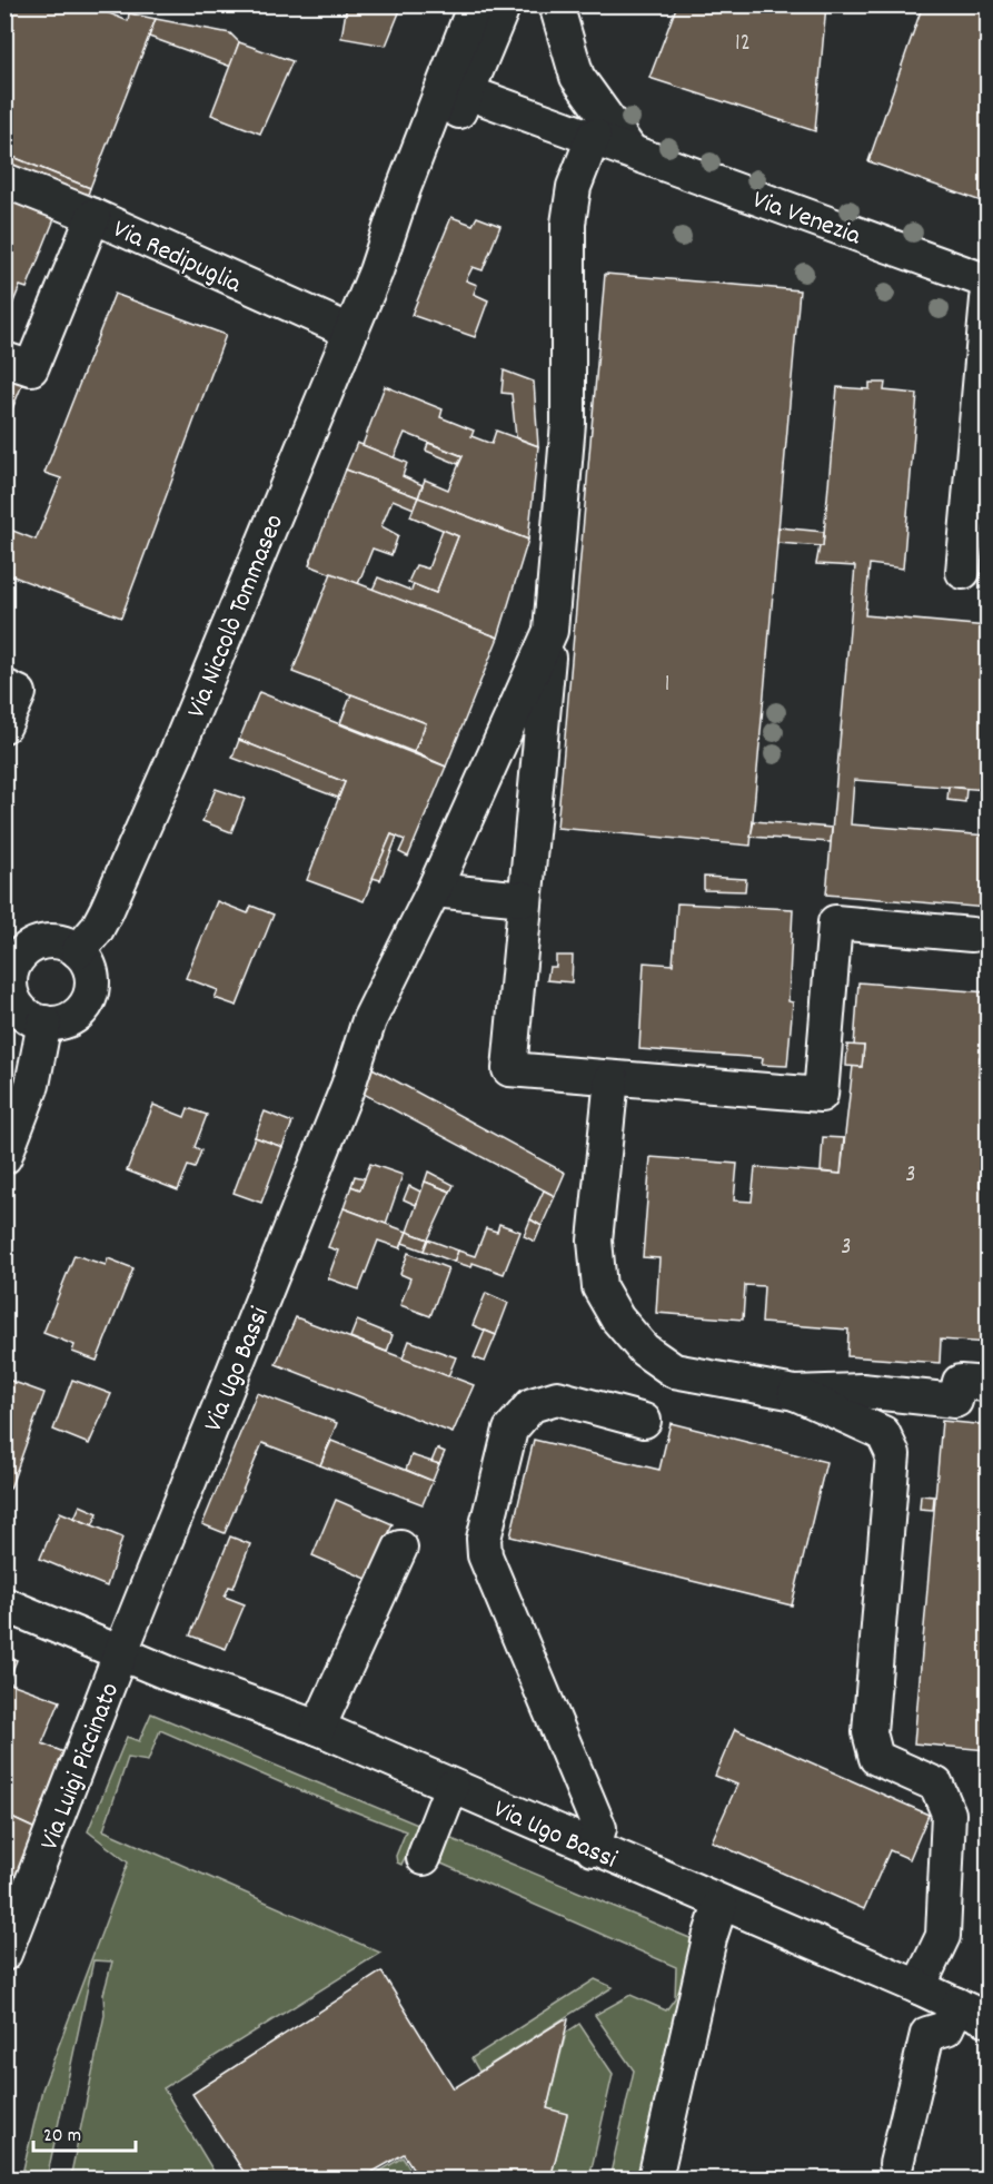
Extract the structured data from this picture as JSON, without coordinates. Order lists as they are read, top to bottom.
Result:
{
  "streets": {
    "street": [
      "Via Venezia",
      "Via Redipuglia",
      "Via Niccolò Tommaseo",
      "Via Ugo Bassi",
      "Via Luigi Piccinato"
    ]
  },
  "crossings": [
    ["Via Venezia", "Via Niccolò Tommaseo"],
    ["Via Redipuglia", "Via Niccolò Tommaseo"],
    ["Via Ugo Bassi", "Via Luigi Piccinato"]
  ],
  "house_numbers": [
    "12",
    "1",
    "3",
    "3"
  ],
  "scale_bar": "20 m"
}
